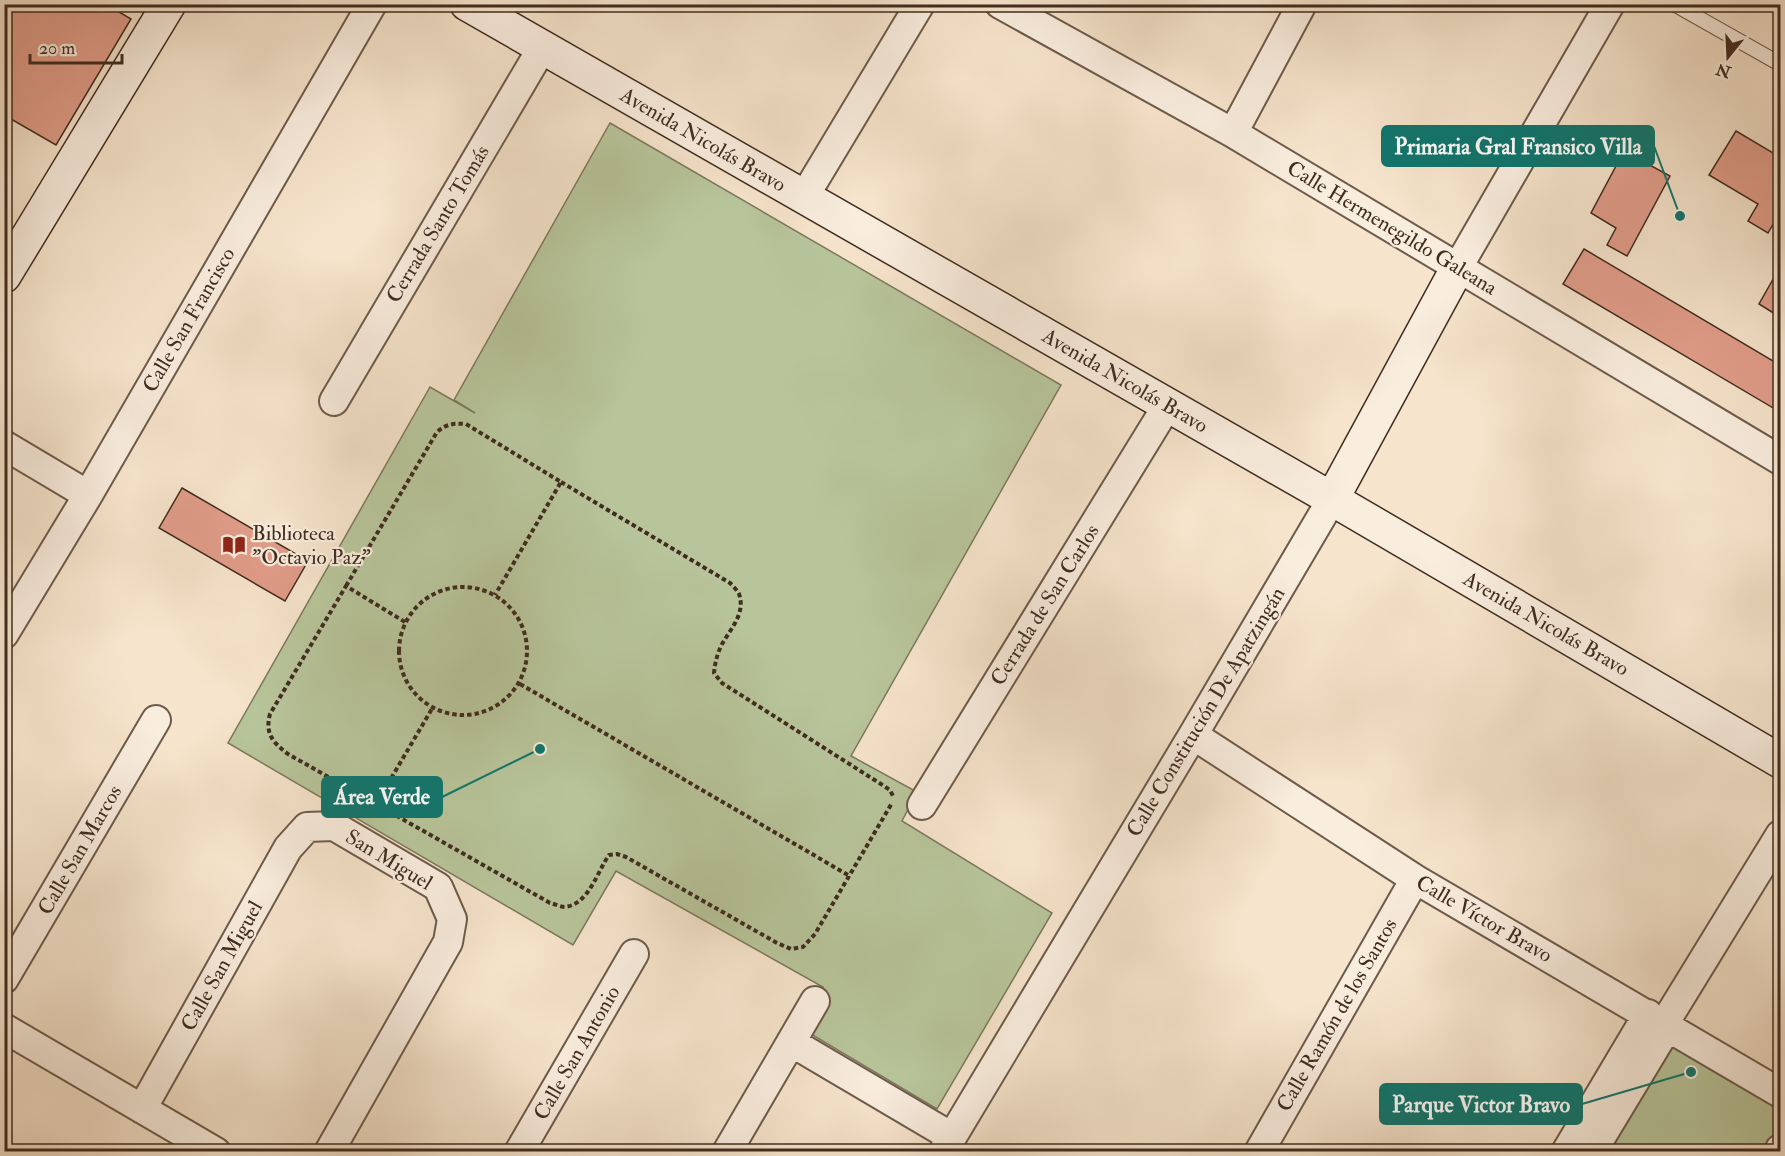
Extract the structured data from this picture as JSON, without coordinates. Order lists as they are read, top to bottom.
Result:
{
  "streets": {
    "street": [
      "Avenida Nicolás Bravo",
      "Cerrada Santo Tomás",
      "Calle Hermenegildo Galeana",
      "Calle San Francisco",
      "Cerrada de San Carlos",
      "Calle Constitución De Apatzingán",
      "Calle San Marcos",
      "San Miguel",
      "Calle Víctor Bravo",
      "Calle San Miguel",
      "Calle Ramón de los Santos",
      "Calle San Antonio"
    ]
  },
  "crossings": [
    ["Avenida Nicolás Bravo", "Cerrada Santo Tomás"],
    ["Avenida Nicolás Bravo", "Cerrada de San Carlos"],
    ["Avenida Nicolás Bravo", "Calle Constitución De Apatzingán"],
    ["Calle Hermenegildo Galeana", "Calle Constitución De Apatzingán"],
    ["Calle Constitución De Apatzingán", "Calle Víctor Bravo"],
    ["San Miguel", "Calle San Miguel"],
    ["Calle Víctor Bravo", "Calle Ramón de los Santos"]
  ],
  "places": {
    "other": ["Primaria Gral Fransico Villa", "Área Verde", "Parque Victor Bravo"],
    "library": ["Biblioteca \"Octavio Paz\""]
  },
  "scale_bar": "20 m",
  "north": "bottom"
}
